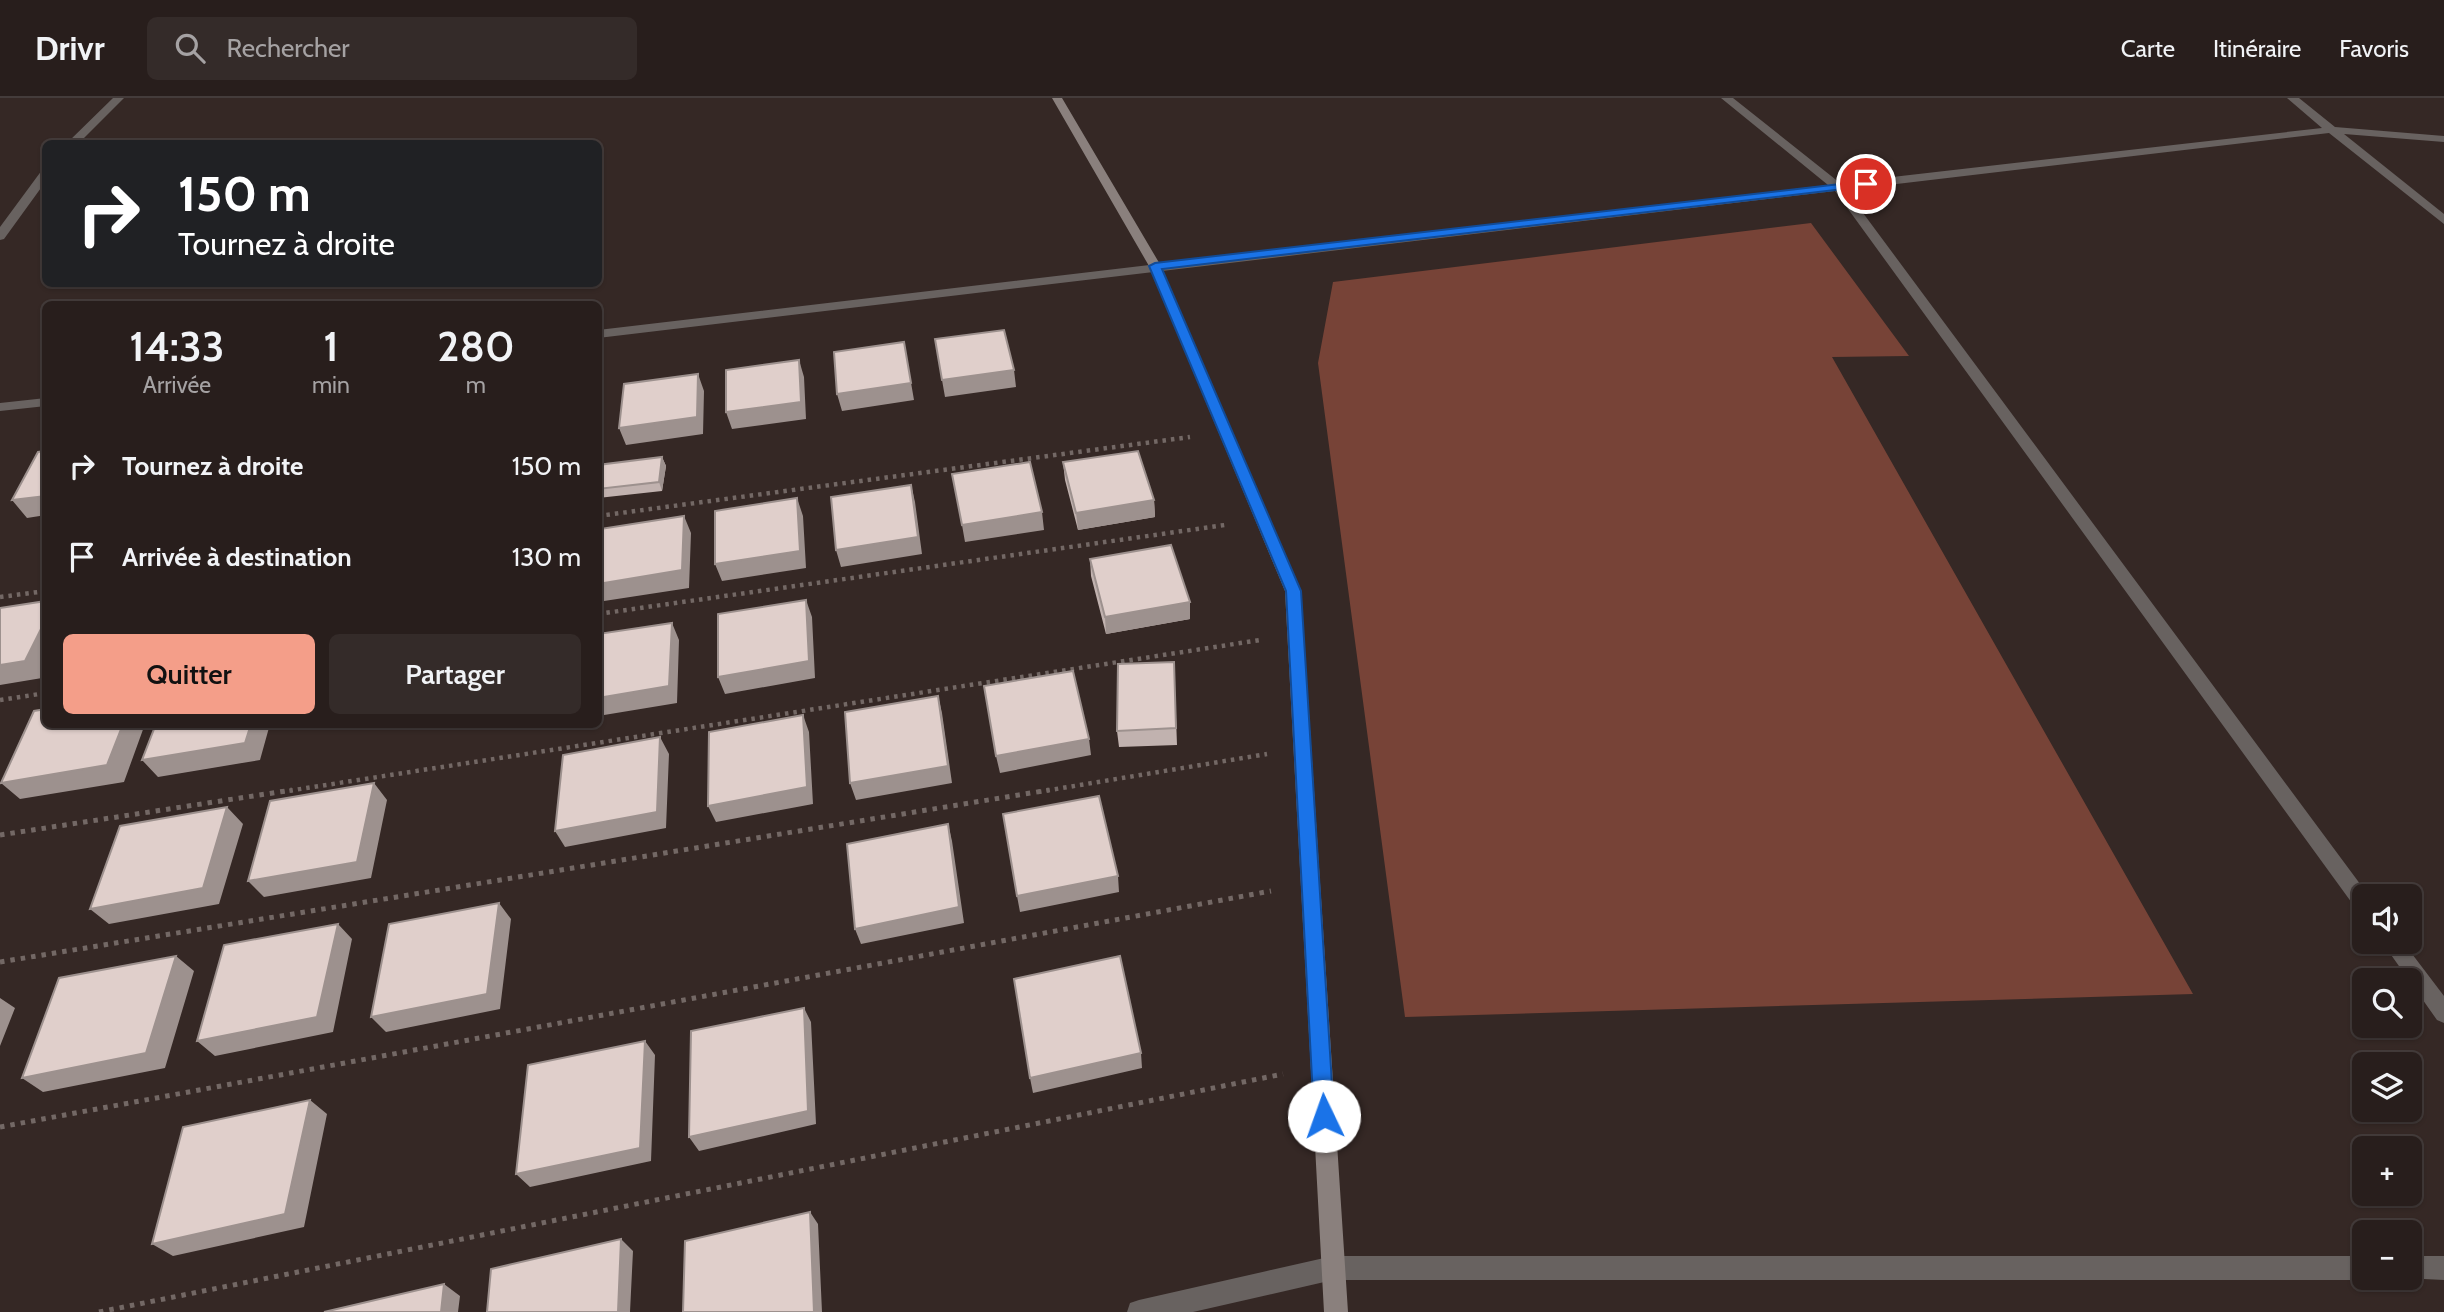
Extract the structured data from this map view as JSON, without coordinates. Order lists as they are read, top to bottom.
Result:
{
  "page": {
    "header": "Drivr",
    "search": "Rechercher",
    "nav": ["Carte", "Itinéraire", "Favoris"],
    "turn": ["150 m", "Tournez à droite"],
    "eta": [
      "14:33",
      "Arrivée",
      "1",
      "min",
      "280",
      "m"
    ],
    "list": [
      {
        "name": "Tournez à droite",
        "value": "150 m"
      },
      {
        "name": "Arrivée à destination",
        "value": "130 m"
      }
    ],
    "buttons": ["Quitter", "Partager"],
    "map_buttons": ["+", "−"]
  }
}
